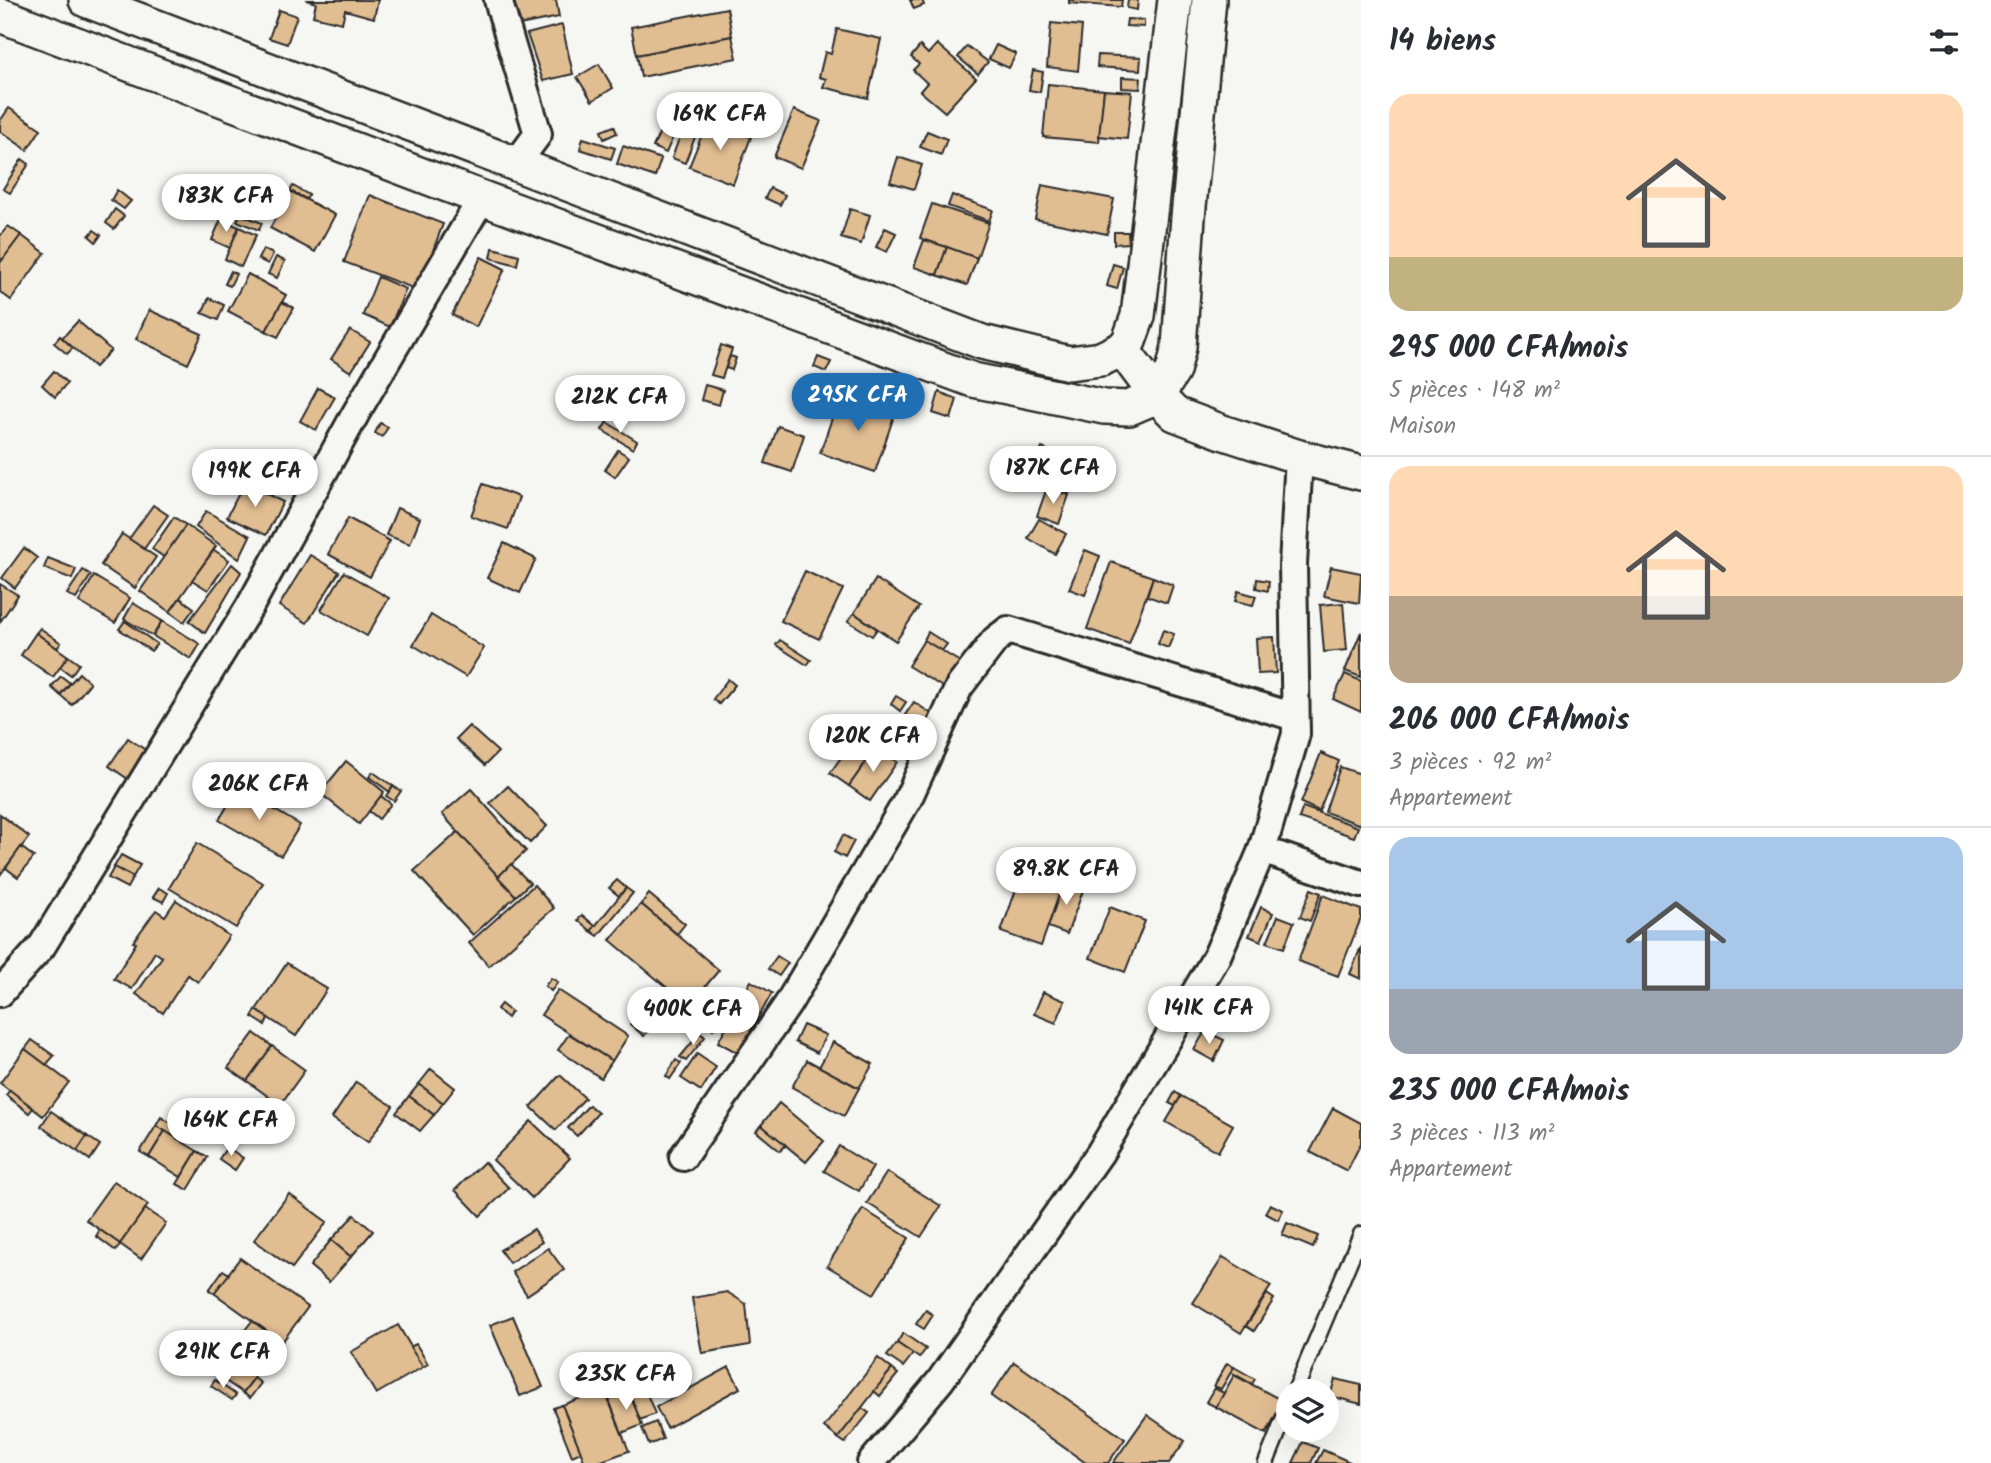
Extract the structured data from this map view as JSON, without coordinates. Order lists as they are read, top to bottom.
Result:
{
  "page": {
    "heading": "14 biens",
    "list": [
      {
        "name": "295 000 CFA/mois",
        "note": "5 pièces · 148 m² · Maison"
      },
      {
        "name": "206 000 CFA/mois",
        "note": "3 pièces · 92 m² · Appartement"
      },
      {
        "name": "235 000 CFA/mois",
        "note": "3 pièces · 113 m² · Appartement"
      }
    ],
    "price": [
      "169K CFA",
      "183K CFA",
      "295K CFA",
      "212K CFA",
      "187K CFA",
      "199K CFA",
      "120K CFA",
      "206K CFA",
      "89.8K CFA",
      "141K CFA",
      "400K CFA",
      "164K CFA",
      "291K CFA",
      "235K CFA"
    ]
  }
}
